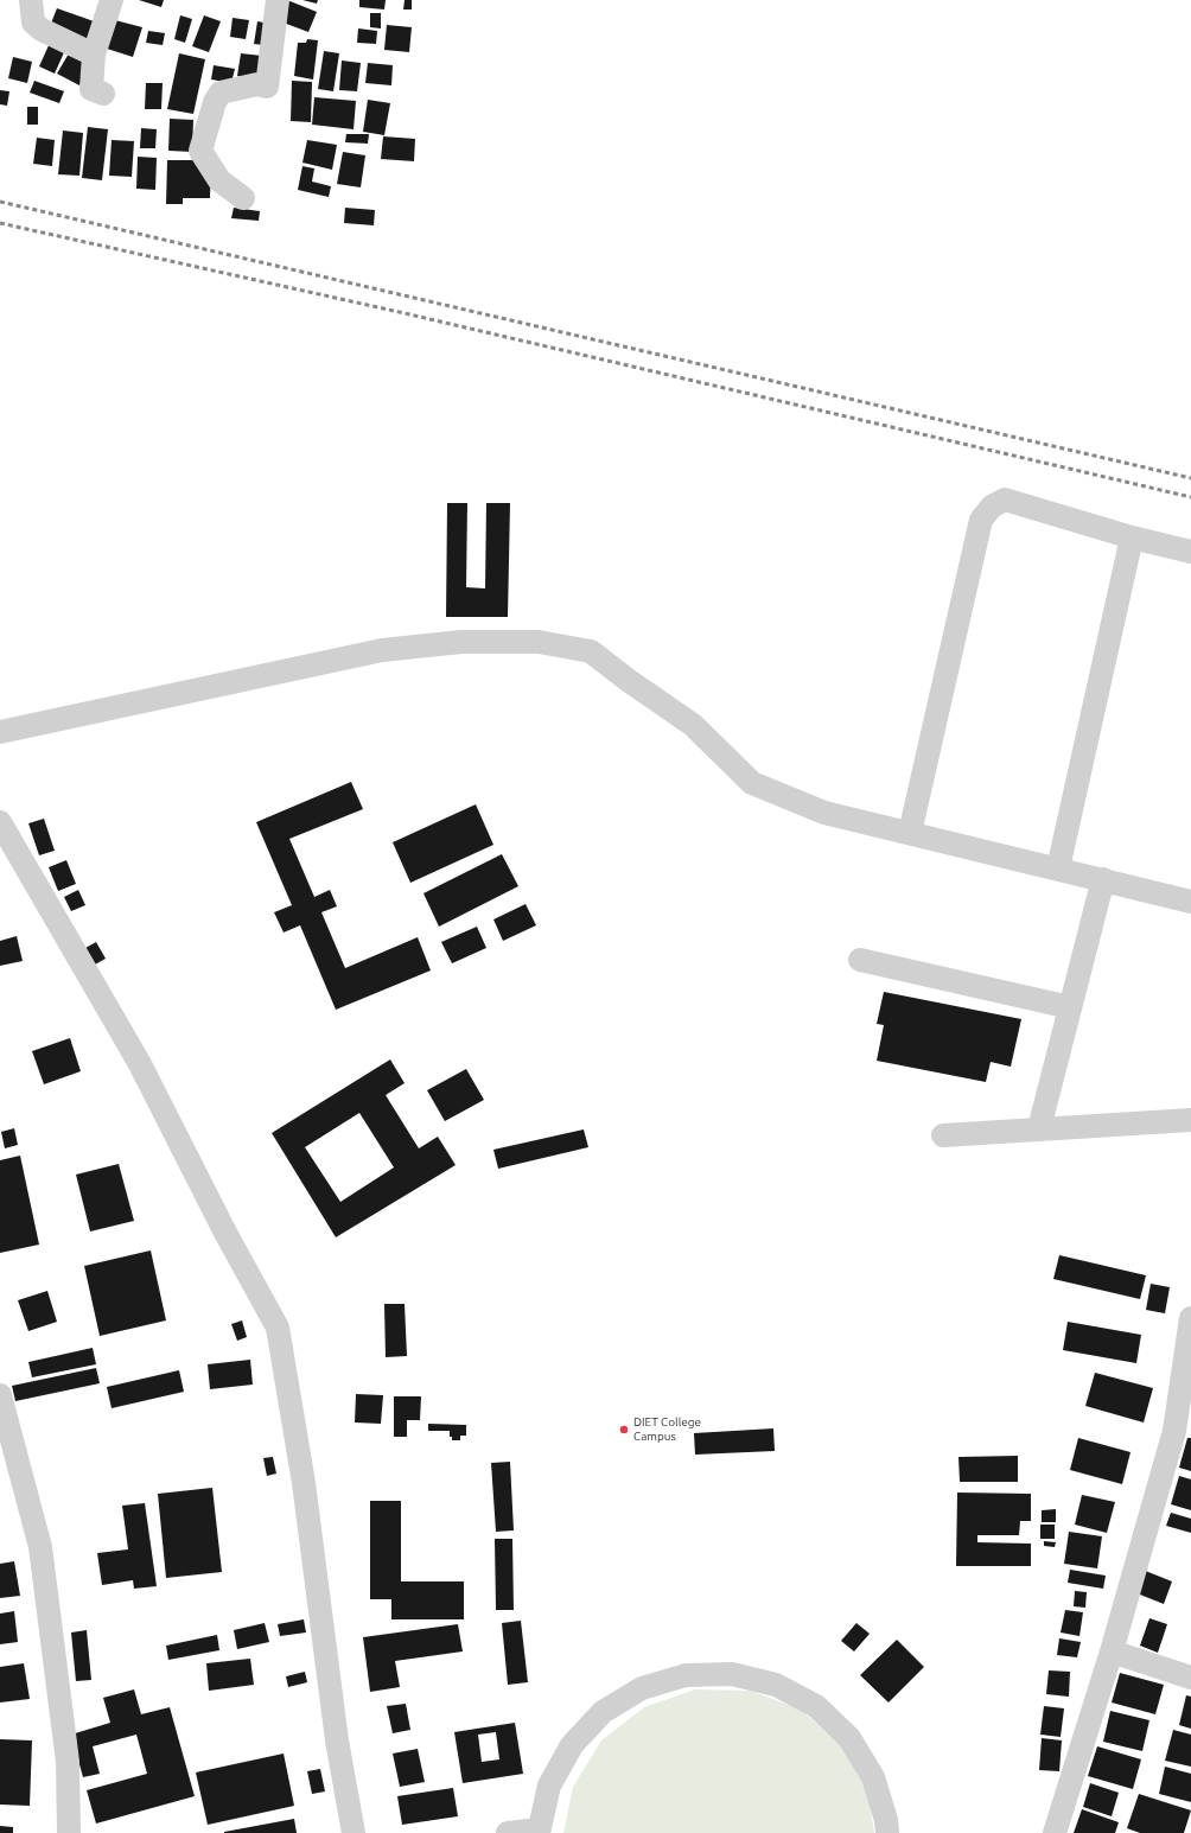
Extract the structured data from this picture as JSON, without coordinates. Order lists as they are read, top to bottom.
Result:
{
  "places": ["DIET College Campus"]
}
